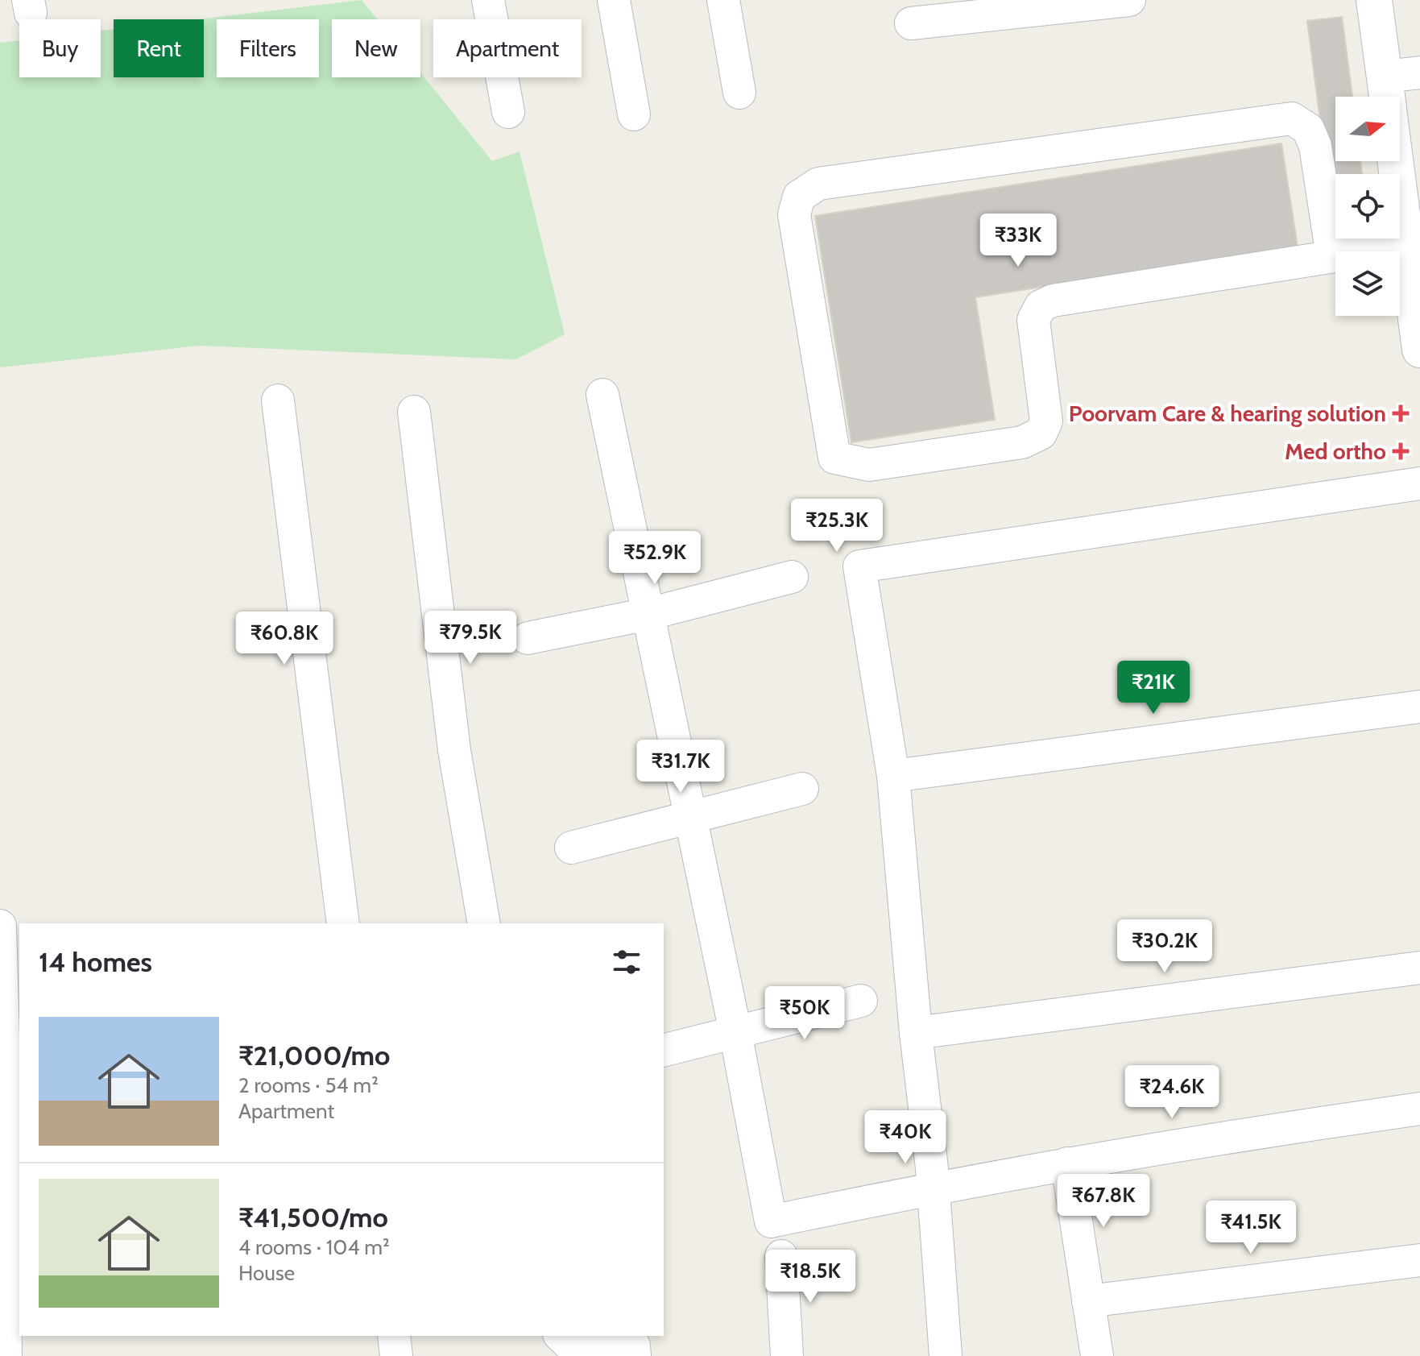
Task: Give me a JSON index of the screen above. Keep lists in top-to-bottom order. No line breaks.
{"places":{"health":["Poorvam Care & hearing solution","Med ortho"]},"north":"right","page":{"chip":["Buy","Rent","Filters","New","Apartment"],"price":["₹33K","₹25.3K","₹52.9K","₹79.5K","₹60.8K","₹21K","₹31.7K","₹30.2K","₹50K","₹24.6K","₹40K","₹67.8K","₹41.5K","₹18.5K"],"heading":"14 homes","list":[{"name":"₹21,000/mo","note":"2 rooms · 54 m² · Apartment"},{"name":"₹41,500/mo","note":"4 rooms · 104 m² · House"}]}}
